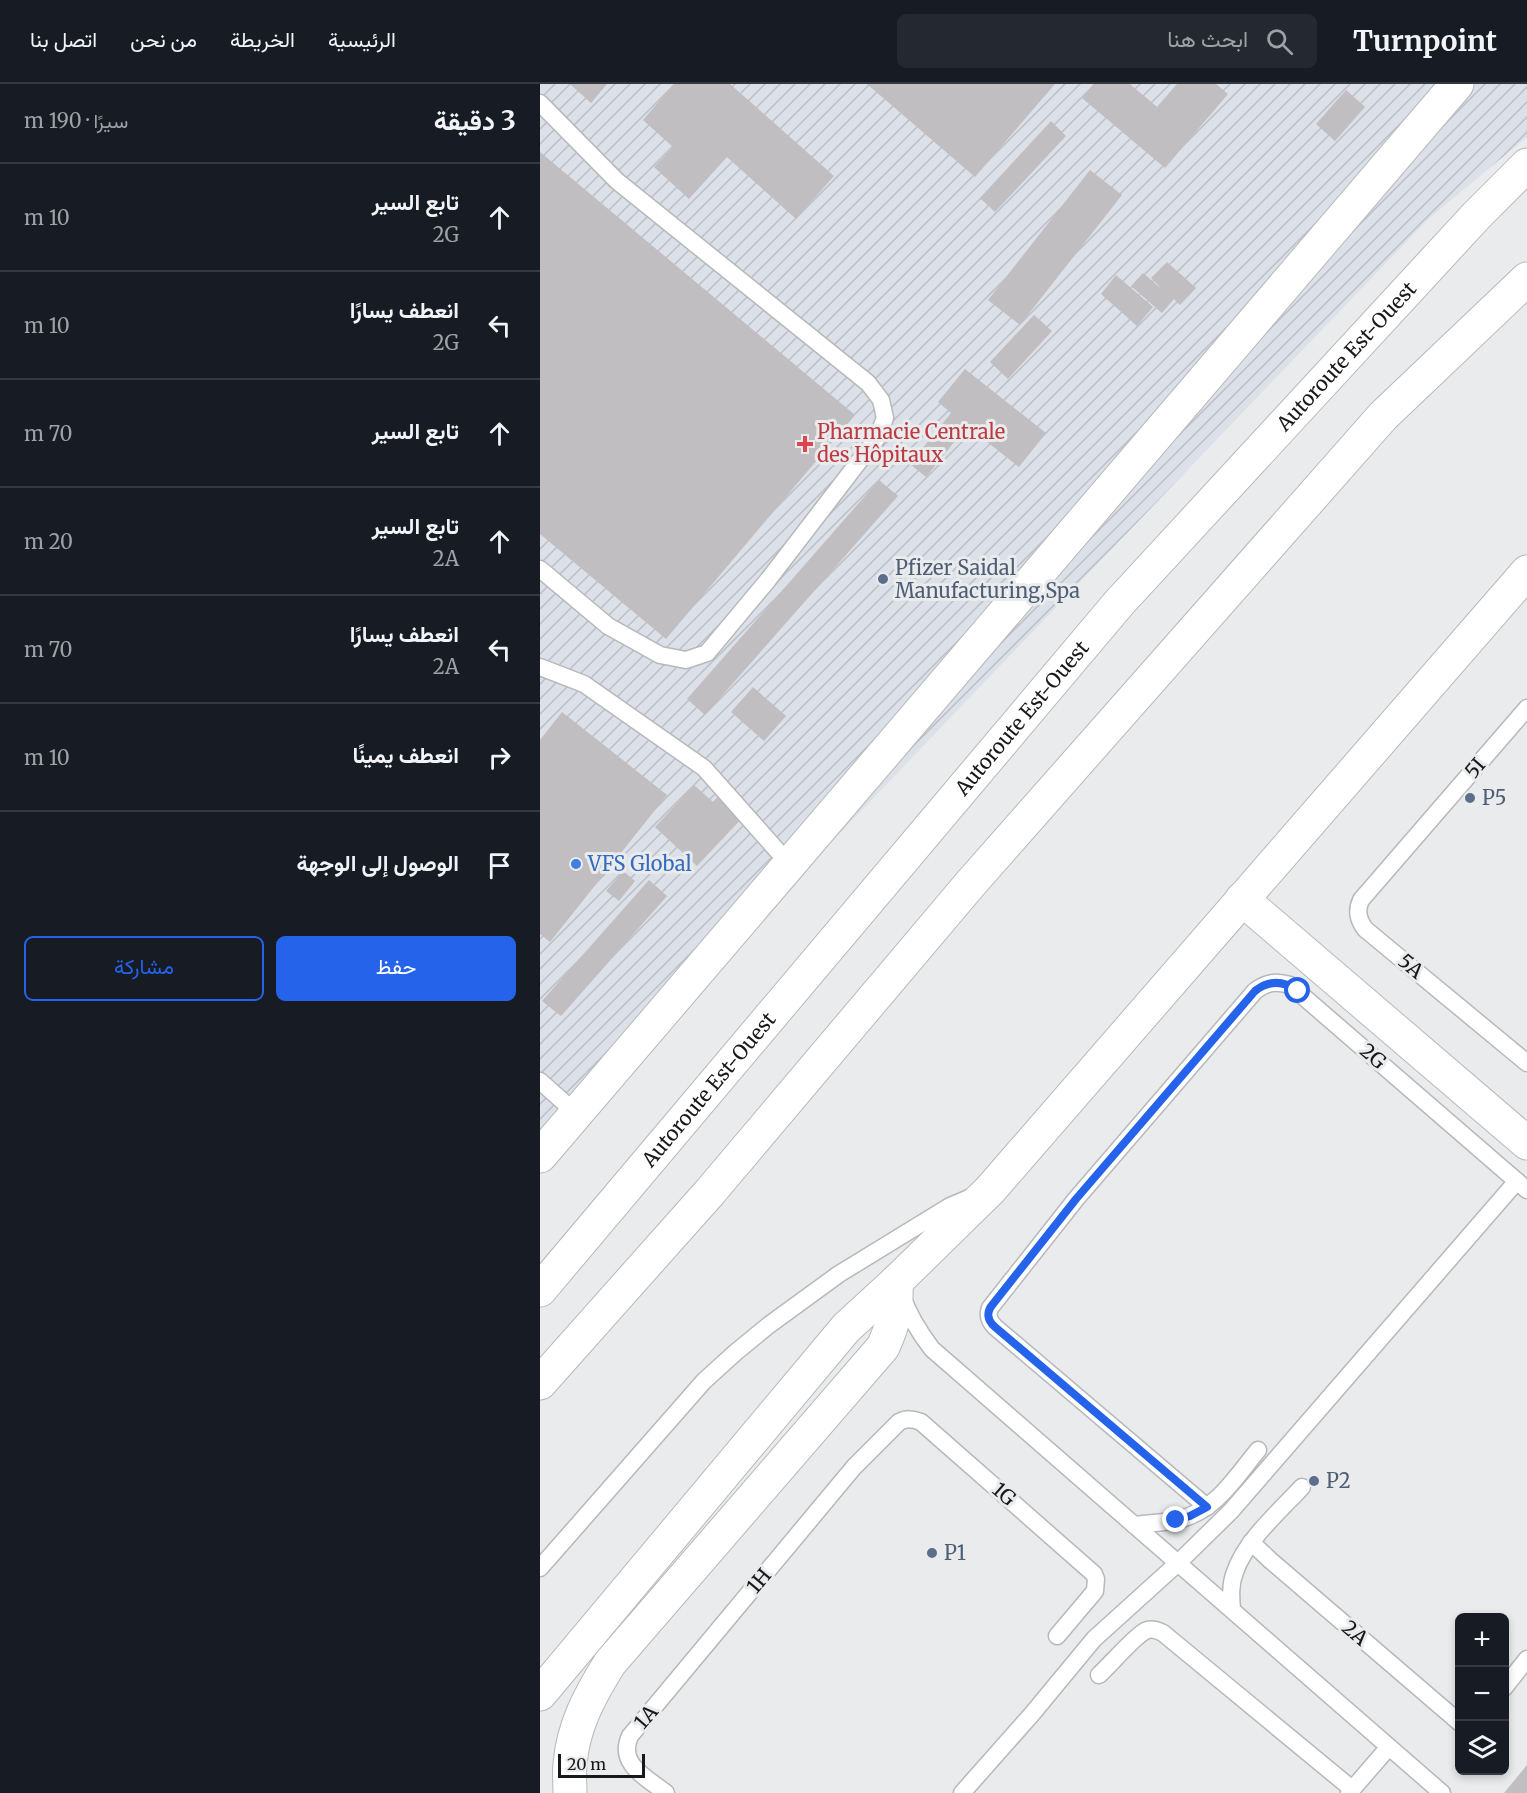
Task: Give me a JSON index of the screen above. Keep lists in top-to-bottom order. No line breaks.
{"streets":{"main road":["Autoroute Est-Ouest"],"lane":["5I","5A","2G","1G","1H","2A","1A"]},"crossings":[["5I","5A"],["1G","1H"],["1H","1A"]],"places":{"health":["Pharmacie Centrale des Hôpitaux"],"other":["Pfizer Saidal Manufacturing,Spa","P5","VFS Global","P2","P1"]},"scale_bar":"20 m","page":{"header":"Turnpoint","search":"ابحث هنا","nav":["الرئيسية","الخريطة","من نحن","اتصل بنا"],"heading":["3 دقيقة","سيرًا · 190 m"],"list":[["تابع السير","2G","10 m"],["انعطف يسارًا","2G","10 m"],["تابع السير","70 m"],["تابع السير","2A","20 m"],["انعطف يسارًا","2A","70 m"],["انعطف يمينًا","10 m"],"الوصول إلى الوجهة"],"buttons":["حفظ","مشاركة"],"map_buttons":["+","−"],"scale":"20 m"}}
